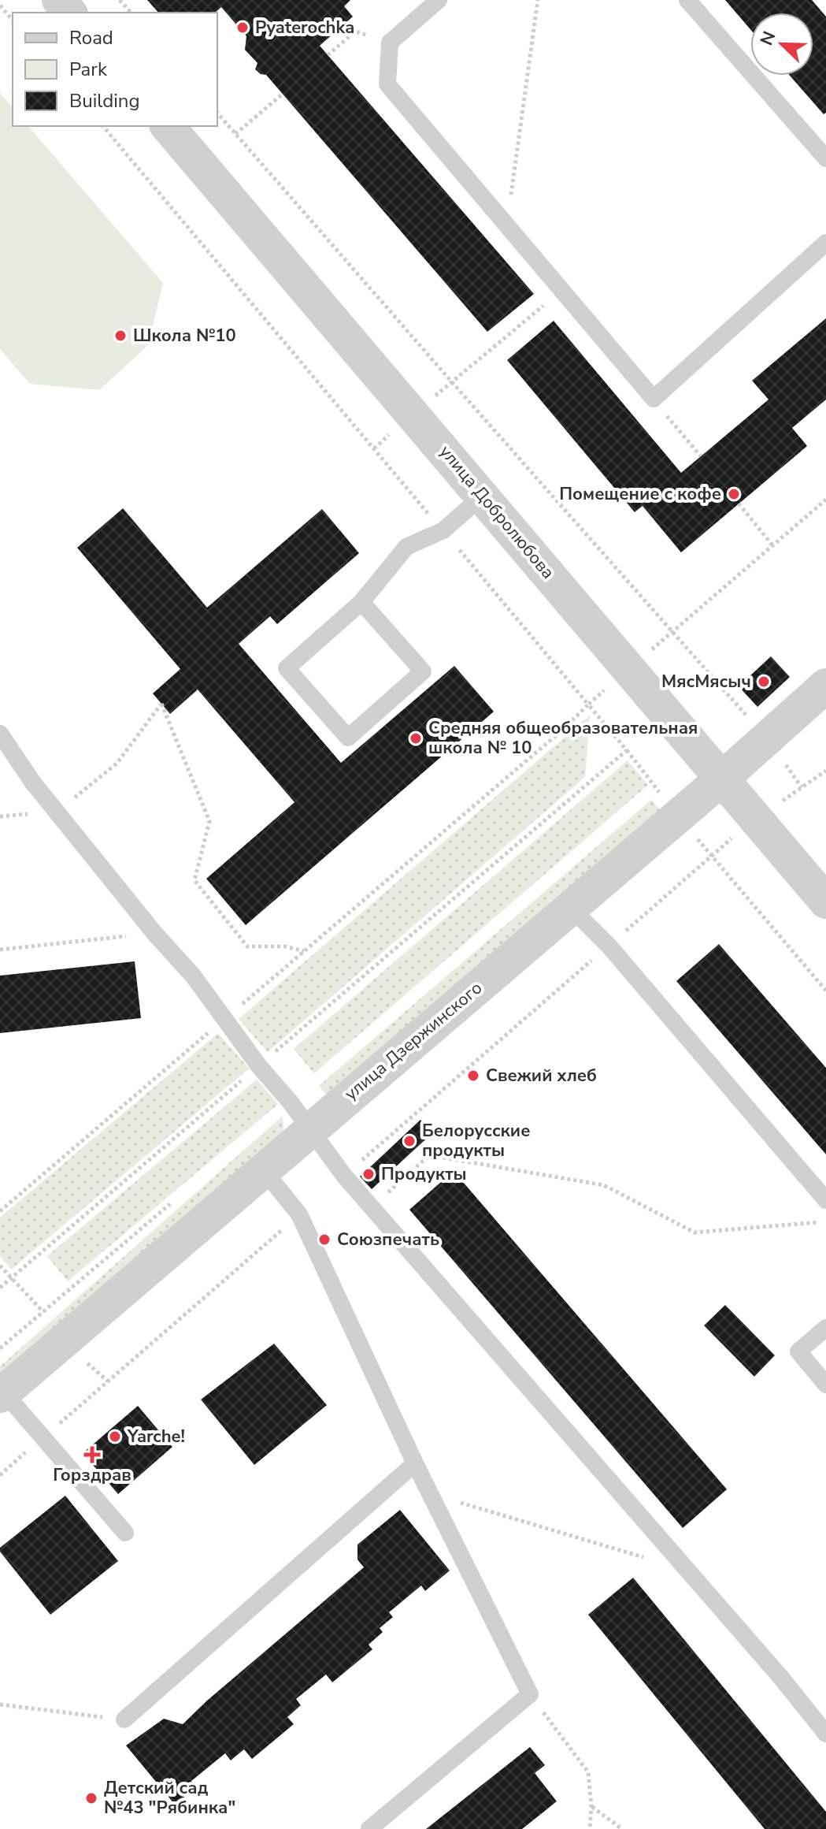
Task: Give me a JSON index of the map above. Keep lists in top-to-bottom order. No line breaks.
{"streets":{"street":["улица Добролюбова","улица Дзержинского"]},"crossings":[["улица Добролюбова","улица Дзержинского"]],"places":{"other":["Pyaterochka","Школа №10","Помещение с кофе","МясМясыч","Средняя общеобразовательная школа № 10","Свежий хлеб","Белорусские продукты","Продукты","Союзпечать","Yarche!","Детский сад №43 \"Рябинка\""],"health":["Горздрав"]},"legend":["Road","Park","Building"],"north":"top left"}
